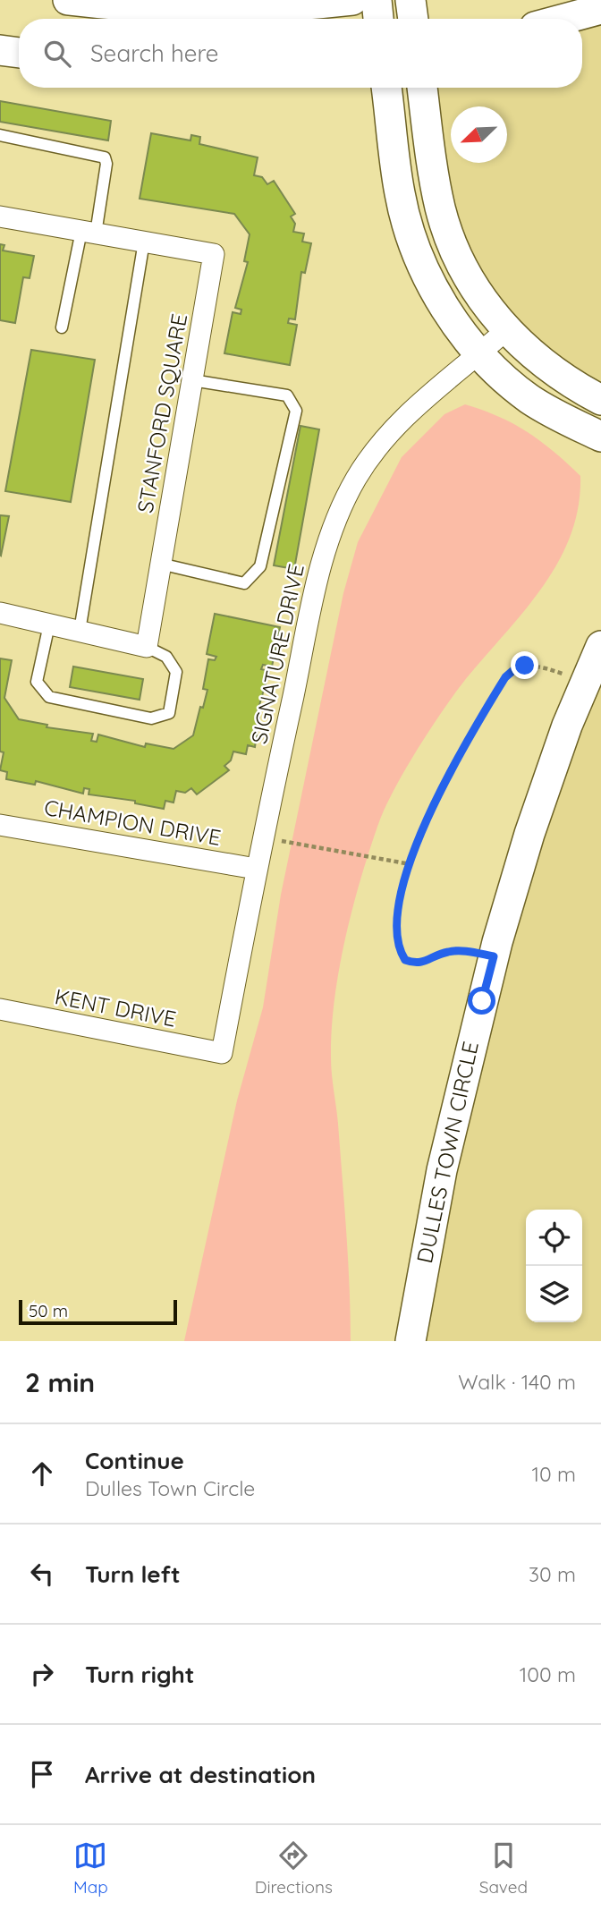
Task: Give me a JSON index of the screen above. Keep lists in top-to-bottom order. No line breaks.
{"streets":{"street":["STANFORD SQUARE","SIGNATURE DRIVE","CHAMPION DRIVE","KENT DRIVE","DULLES TOWN CIRCLE"]},"crossings":[["SIGNATURE DRIVE","CHAMPION DRIVE"],["SIGNATURE DRIVE","KENT DRIVE"]],"scale_bar":"50 m","north":"bottom left","page":{"search":"Search here","scale":"50 m","heading":["2 min","Walk · 140 m"],"list":[["Continue","Dulles Town Circle","10 m"],["Turn left","30 m"],["Turn right","100 m"],"Arrive at destination"],"nav":["Map","Directions","Saved"]}}
